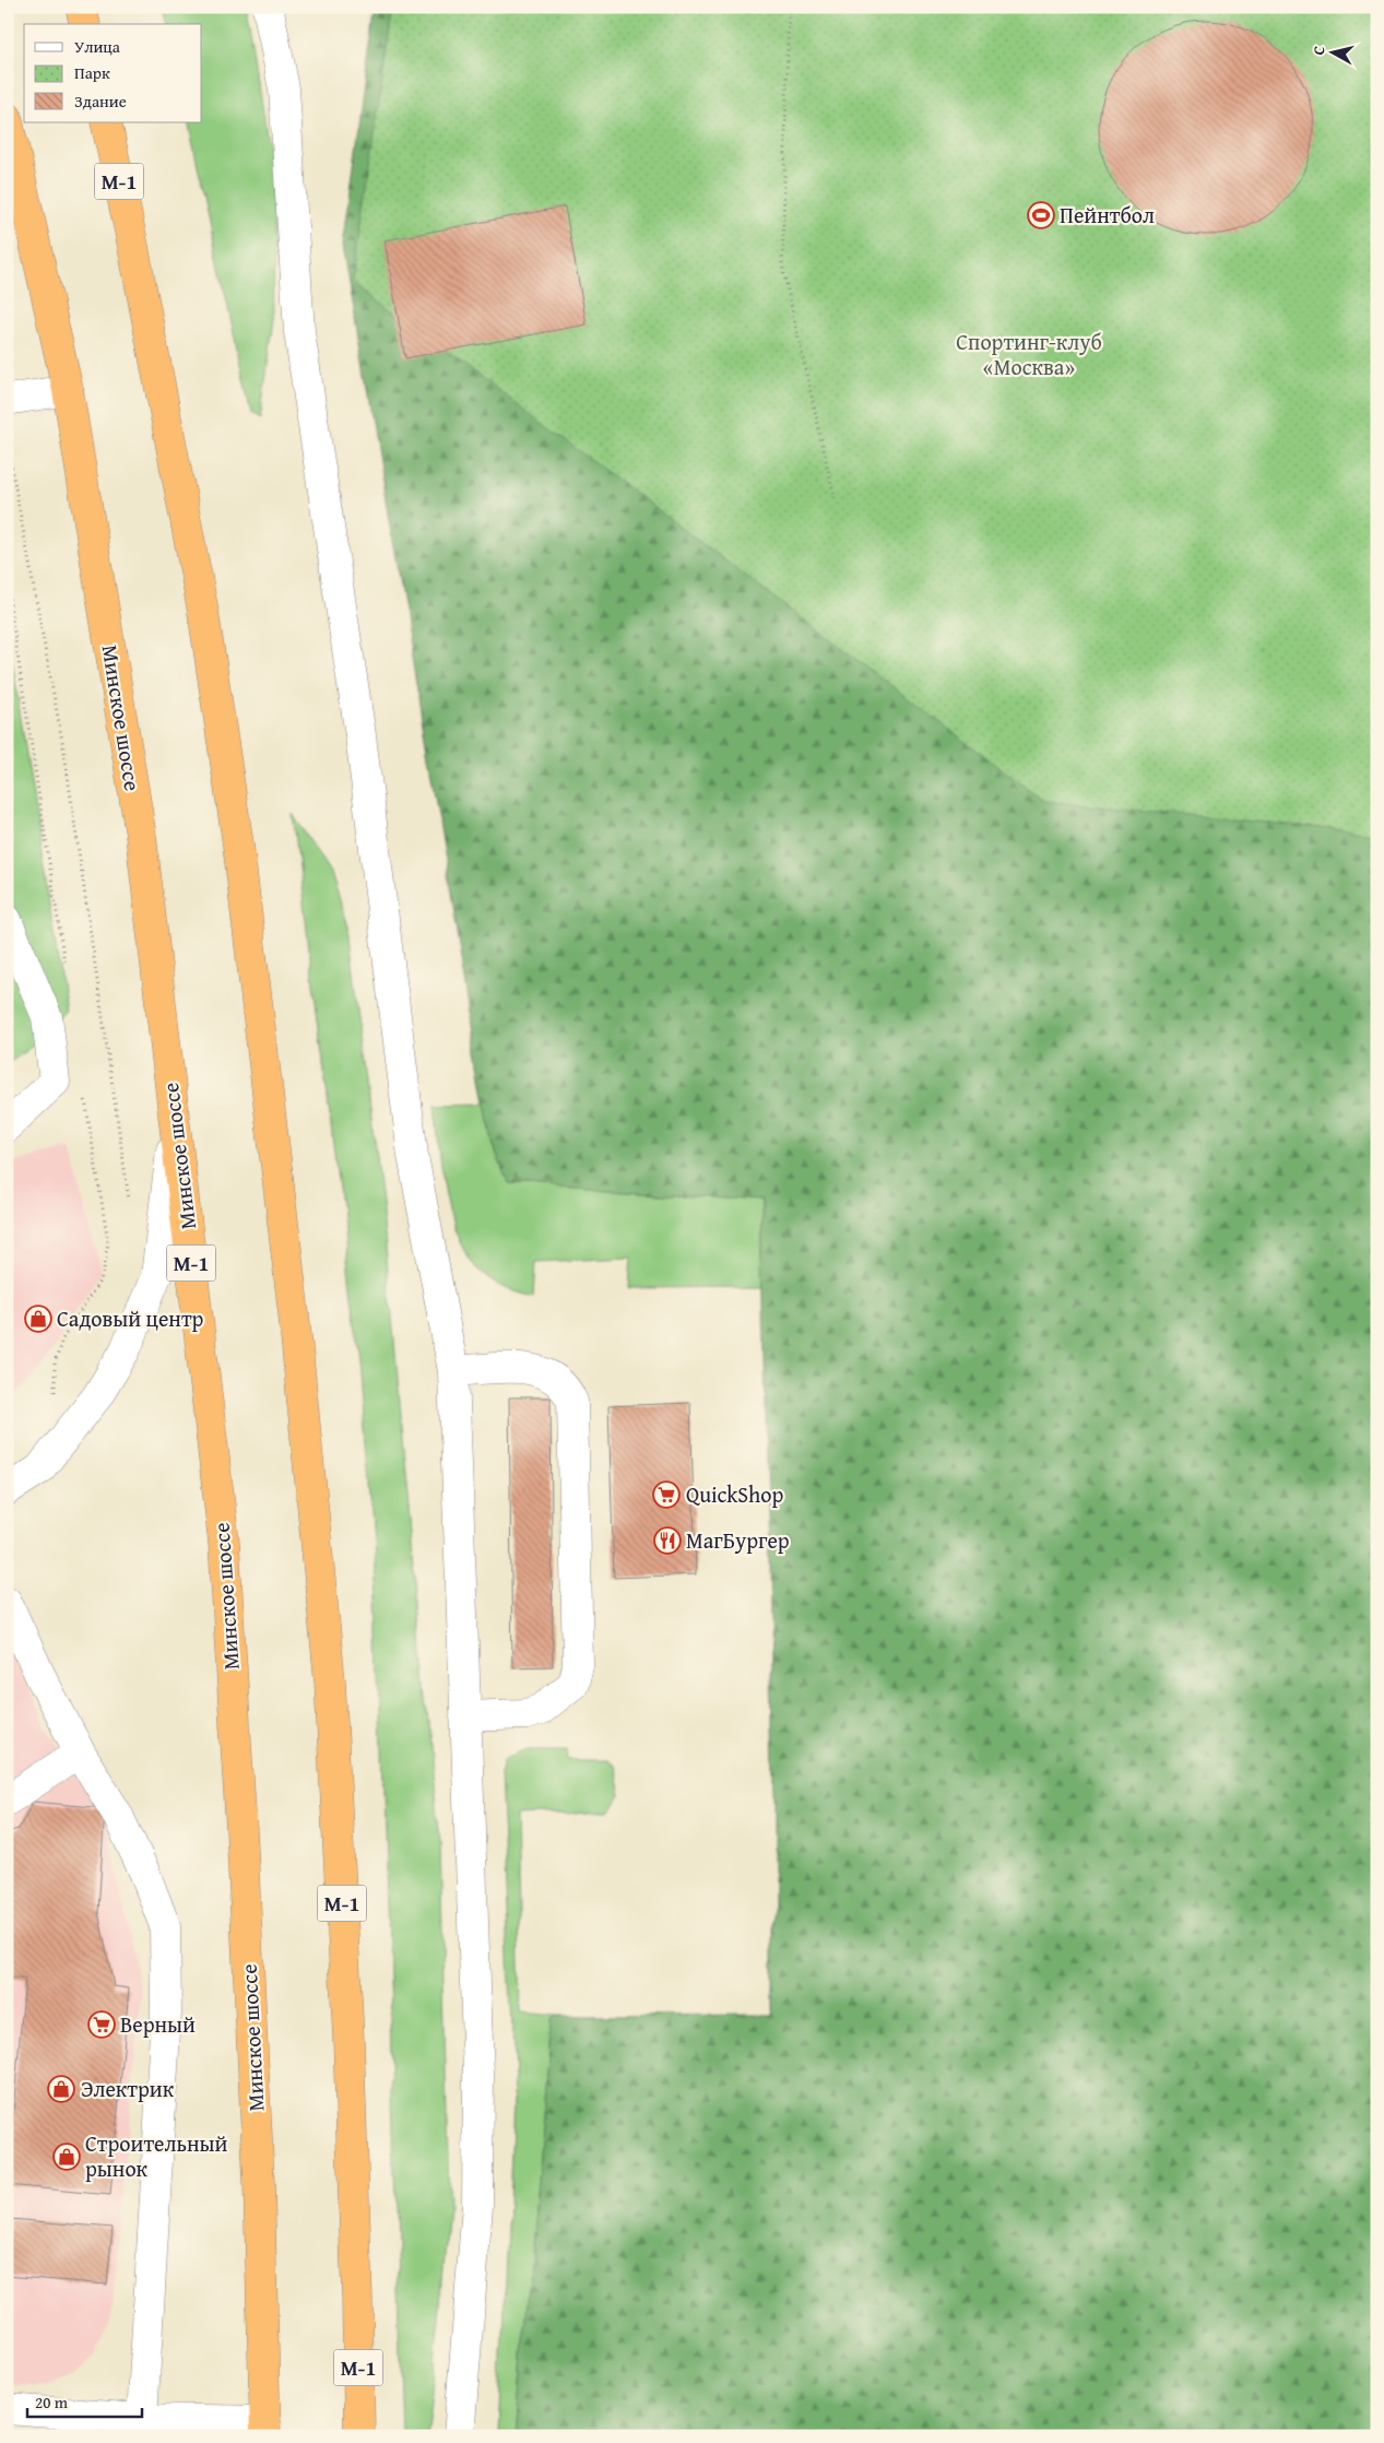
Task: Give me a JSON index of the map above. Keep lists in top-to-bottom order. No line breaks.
{"streets":{"highway":["М-1","Минское шоссе"]},"parks":["Спортинг-клуб «Москва»"],"places":{"sports":["Пейнтбол"],"shop":["Садовый центр","Электрик","Строительный рынок"],"supermarket":["QuickShop","Верный"],"restaurant":["МагБургер"]},"legend":["Улица","Парк","Здание"],"scale_bar":"20 m","north":"left"}
